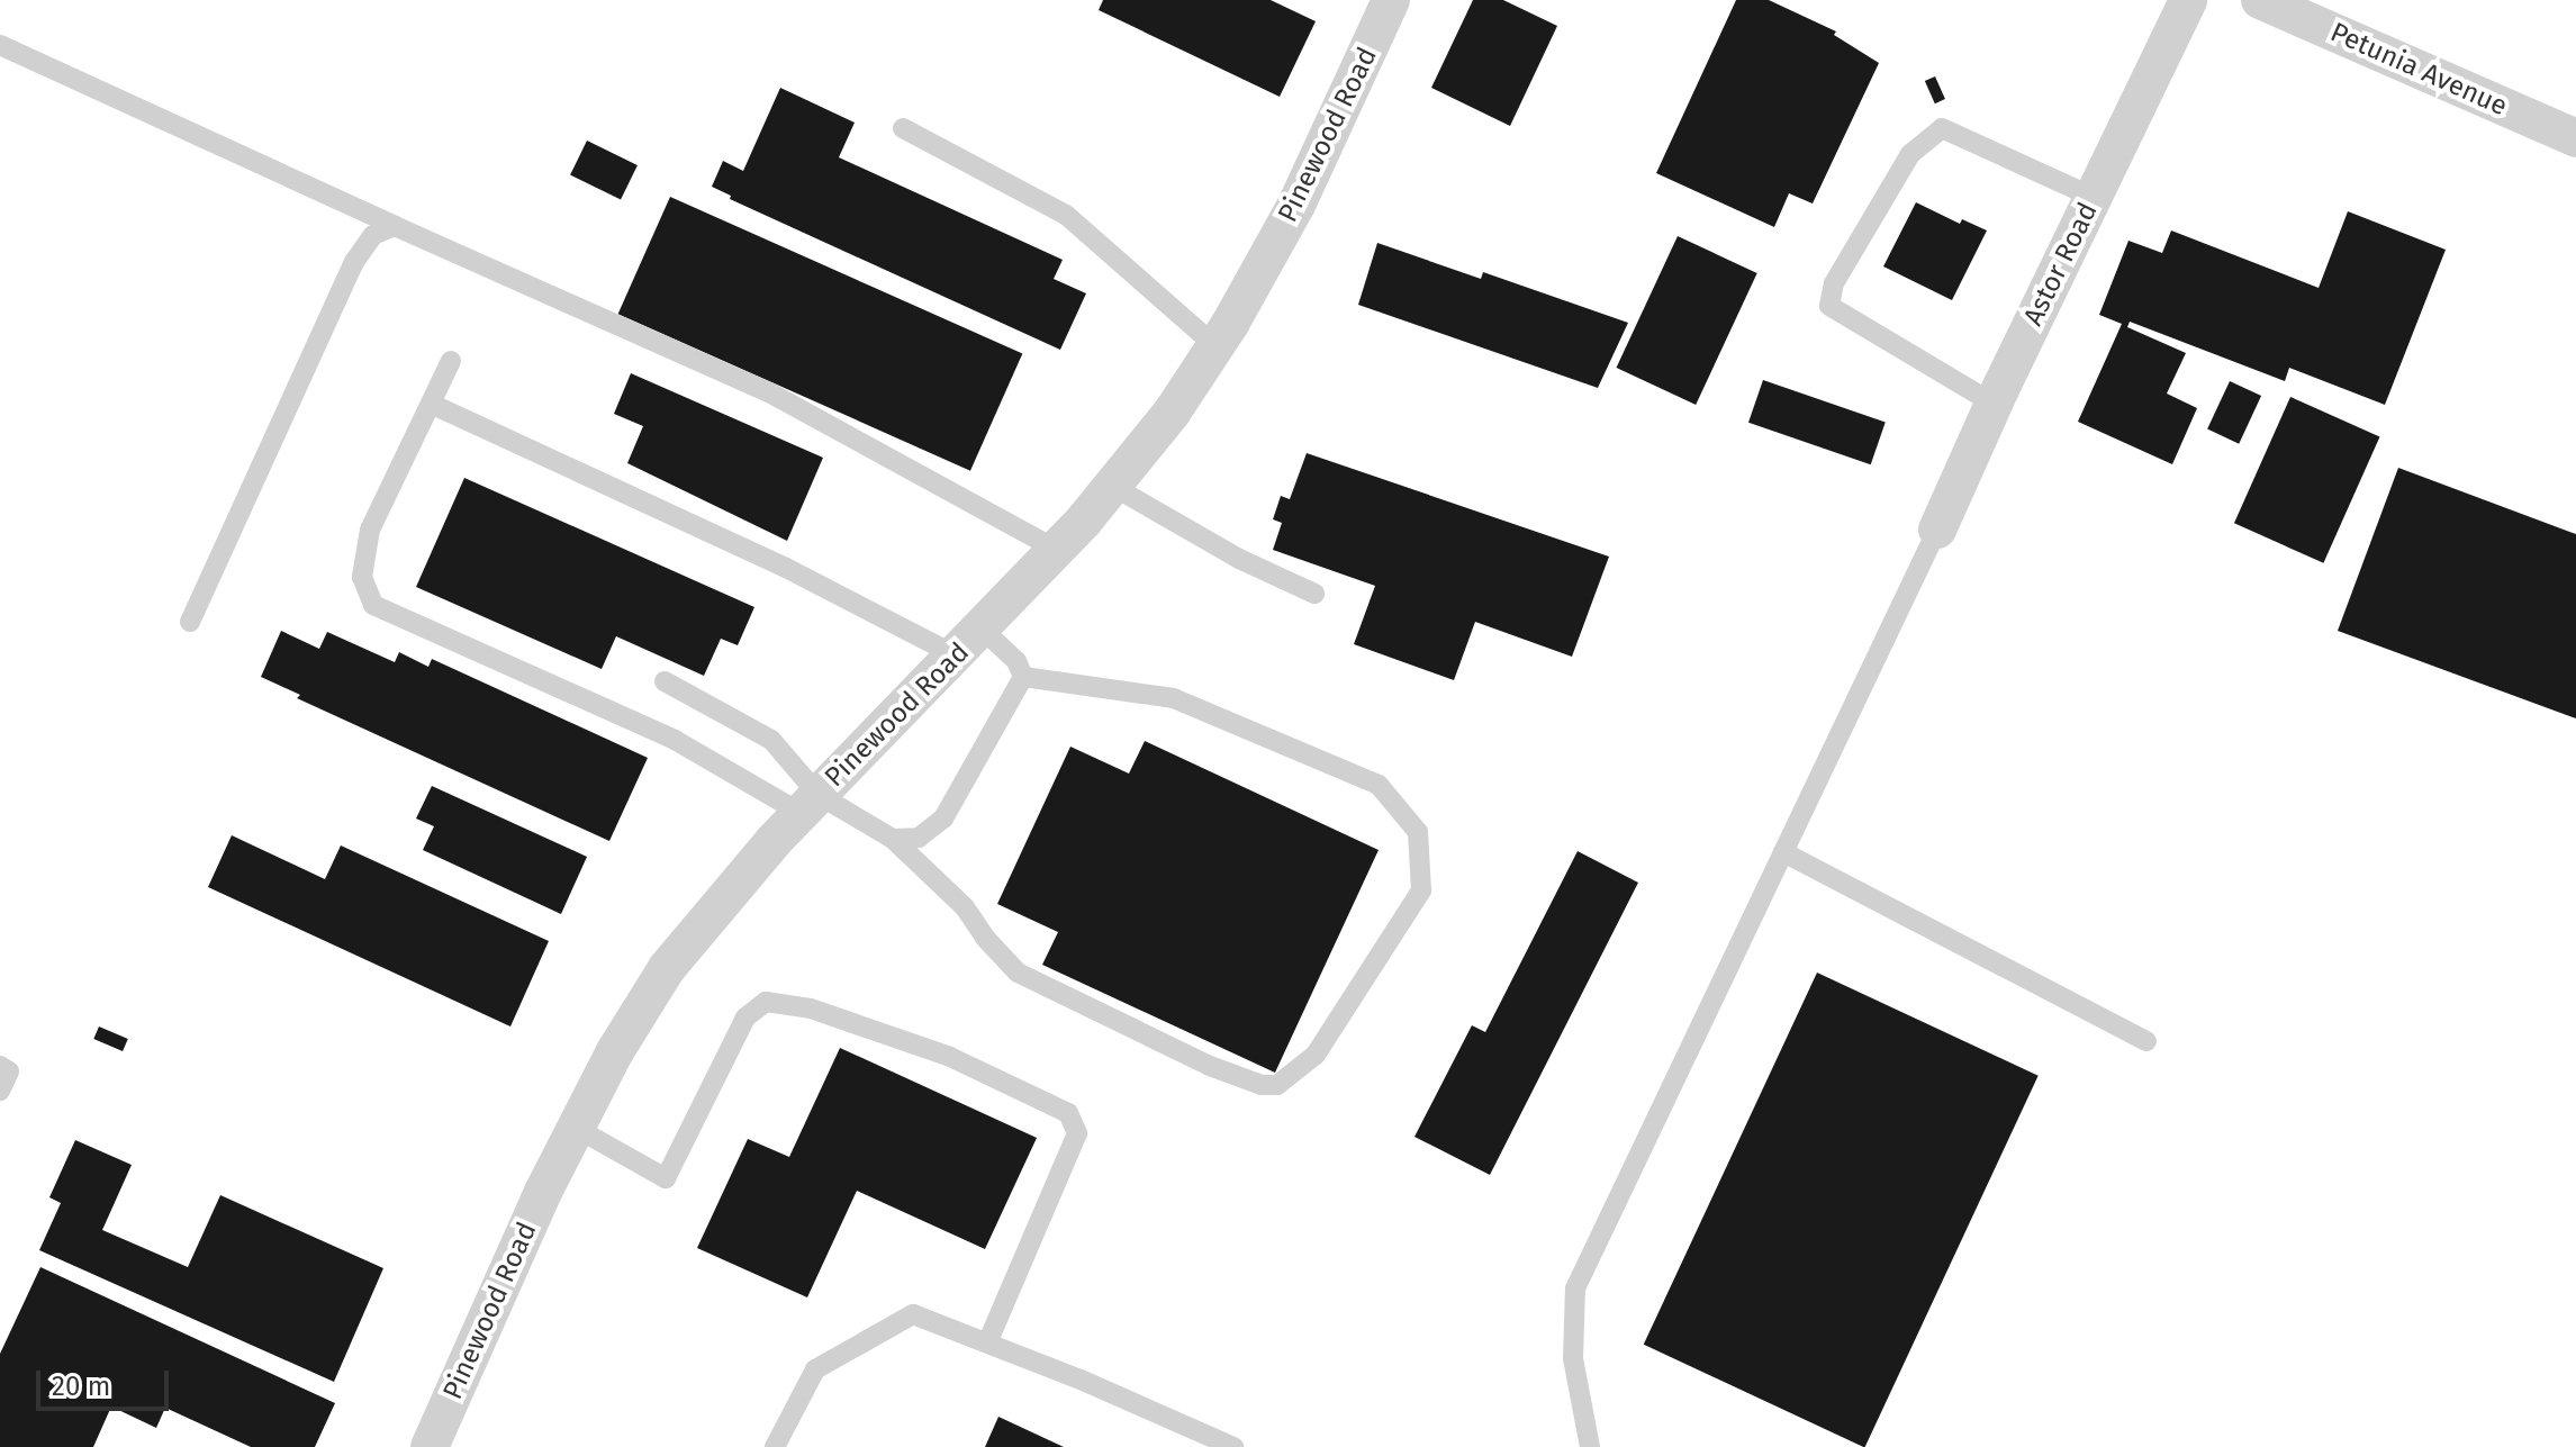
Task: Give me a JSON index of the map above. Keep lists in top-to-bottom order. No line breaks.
{"streets":{"street":["Petunia Avenue","Pinewood Road","Astor Road"]},"scale_bar":"20 m"}
